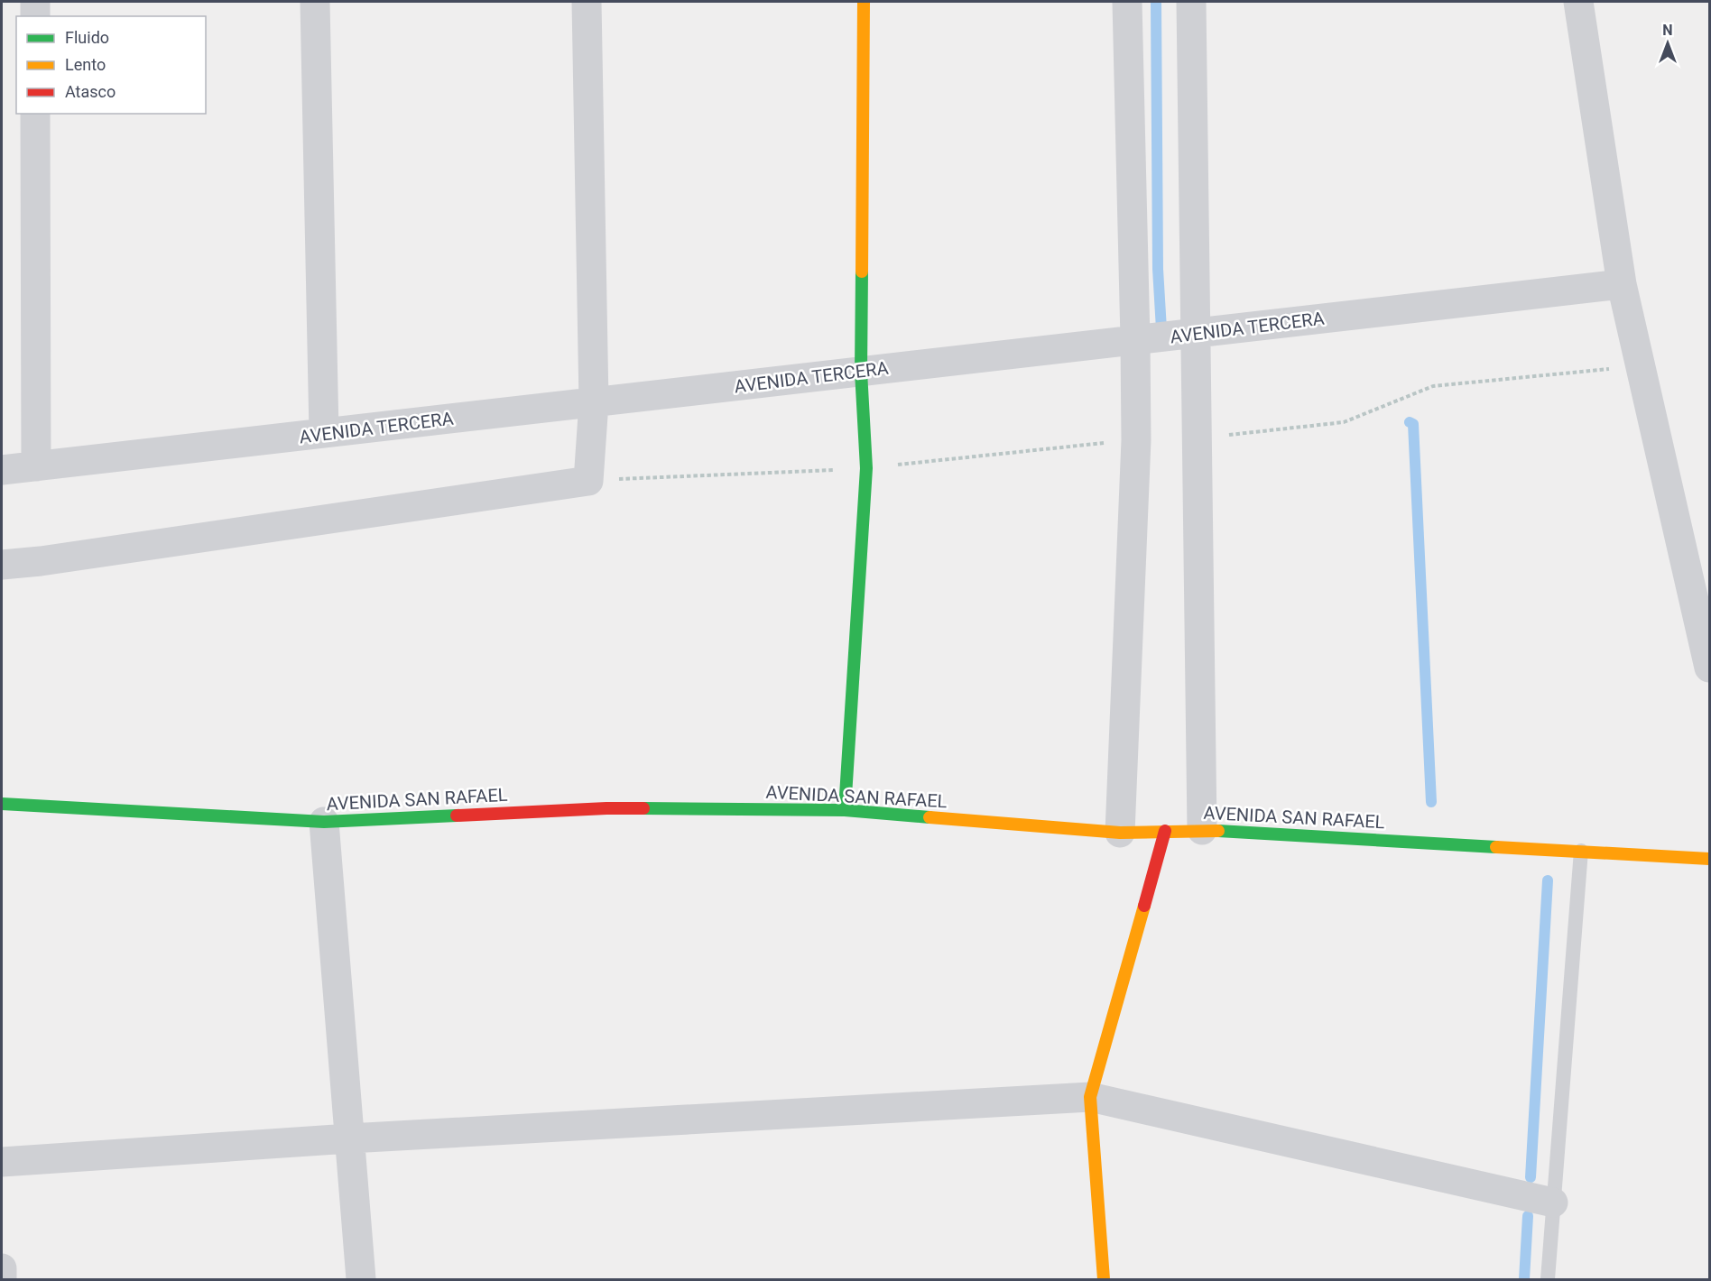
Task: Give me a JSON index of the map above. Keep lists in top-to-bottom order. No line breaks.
{"streets":{"street":["AVENIDA TERCERA","AVENIDA SAN RAFAEL"]},"legend":["Fluido","Lento","Atasco"],"north":"top"}
